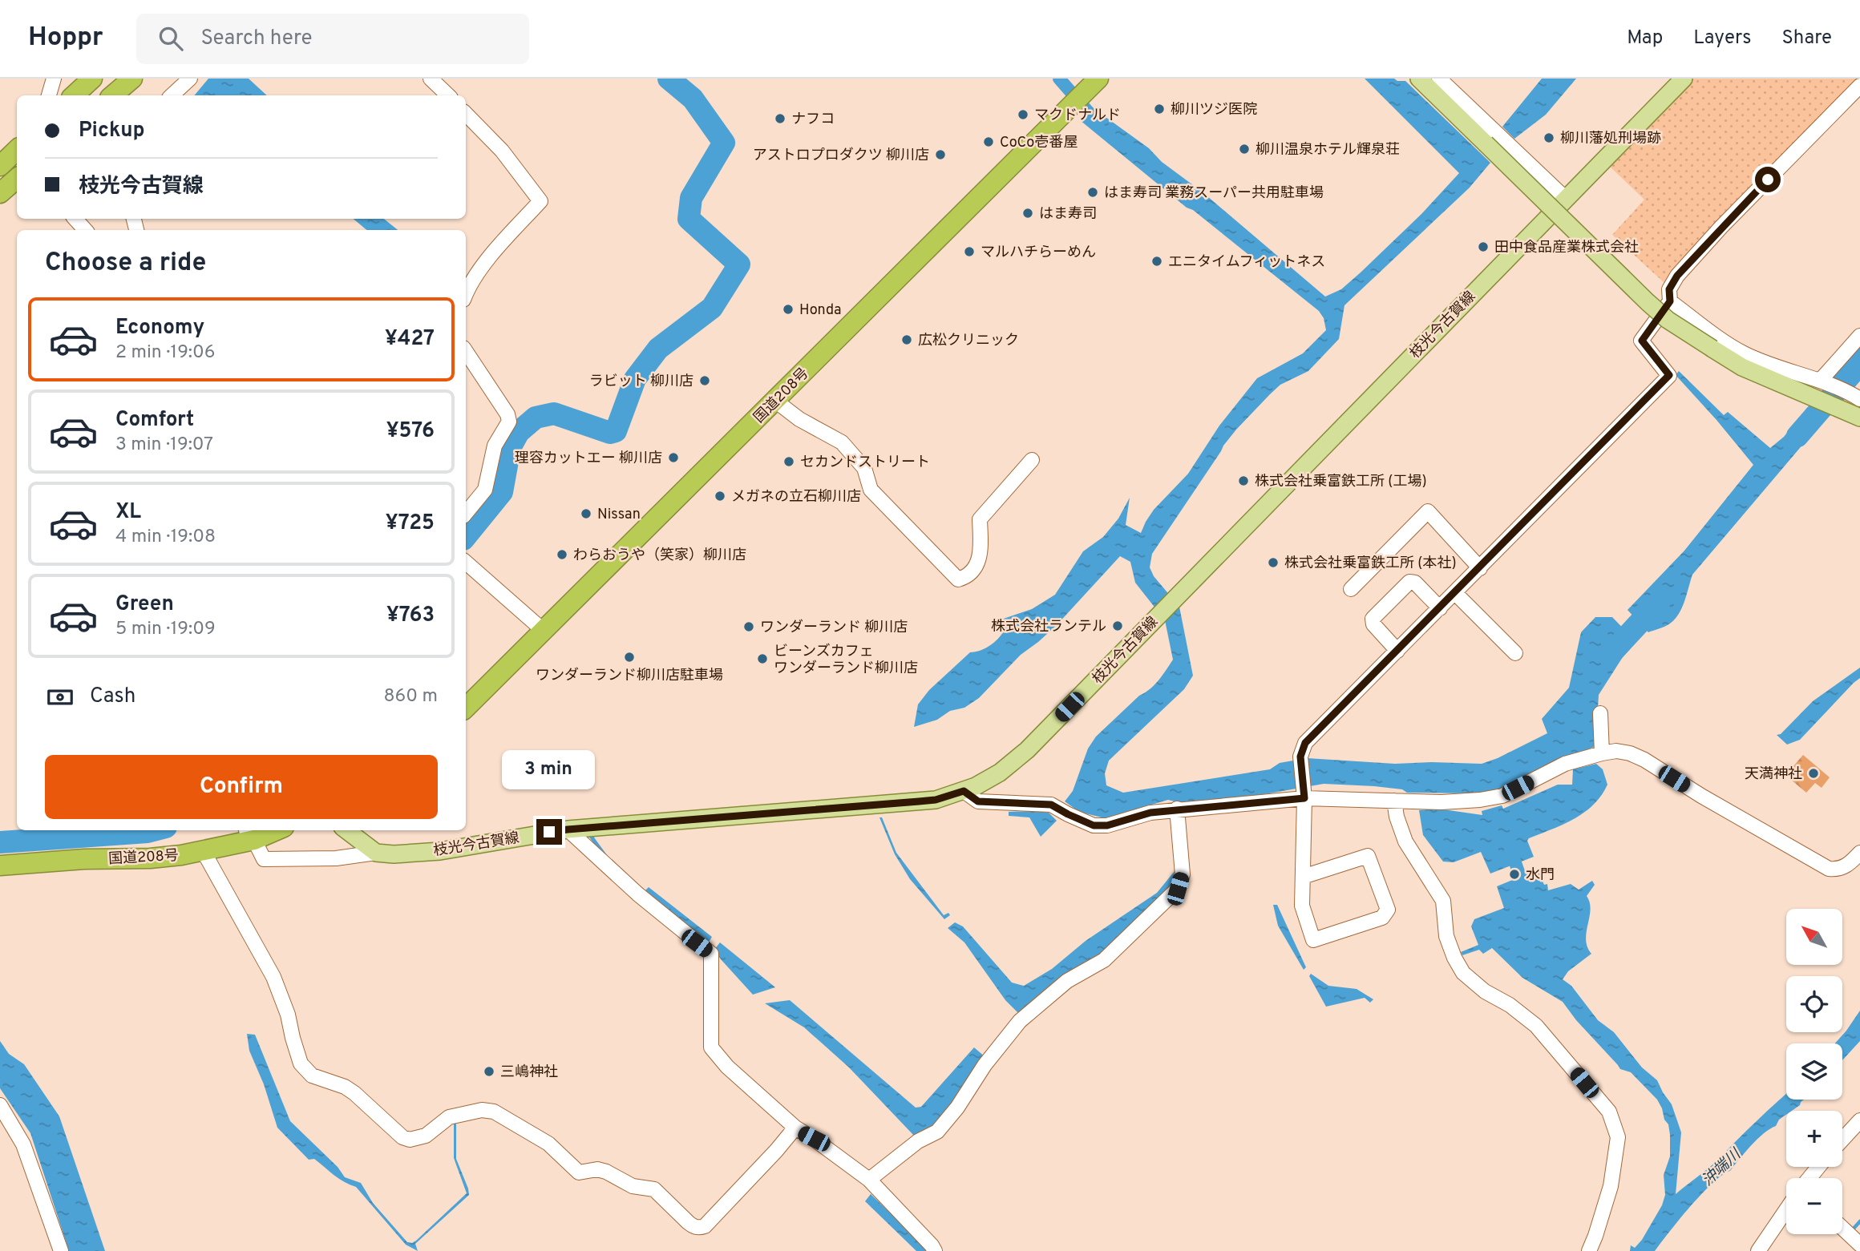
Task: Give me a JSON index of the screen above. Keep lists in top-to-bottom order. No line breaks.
{"streets":{"highway":["国道208号"],"main road":["枝光今古賀線"]},"water":["沖端川"],"places":["柳川ツジ医院","マクドナルド","ナフコ","柳川藩処刑場跡","CoCo壱番屋","柳川温泉ホテル輝泉荘","アストロプロダクツ 柳川店","はま寿司 業務スーパー共用駐車場","はま寿司","田中食品産業株式会社","マルハチらーめん","エニタイムフィットネス","Honda","広松クリニック","ラビット 柳川店","理容カットエー 柳川店","セカンドストリート","株式会社乗富鉄工所 (工場)","メガネの立石柳川店","Nissan","わらおうや（笑家）柳川店","株式会社乗富鉄工所 (本社)","株式会社ランテル","ワンダーランド 柳川店","ワンダーランド柳川店駐車場","ビーンズカフェ ワンダーランド柳川店","天満神社","水門","三嶋神社"],"north":"top left","page":{"header":"Hoppr","search":"Search here","nav":["Map","Layers","Share"],"banner":["Pickup","枝光今古賀線"],"heading":"Choose a ride","list":[{"name":"Economy","note":"2 min · 19:06","value":"¥427"},{"name":"Comfort","note":"3 min · 19:07","value":"¥576"},{"name":"XL","note":"4 min · 19:08","value":"¥725"},{"name":"Green","note":"5 min · 19:09","value":"¥763"}],"pay":["Cash","860 m"],"buttons":"Confirm","bubble":"3 min","map_buttons":["+","−"]}}
